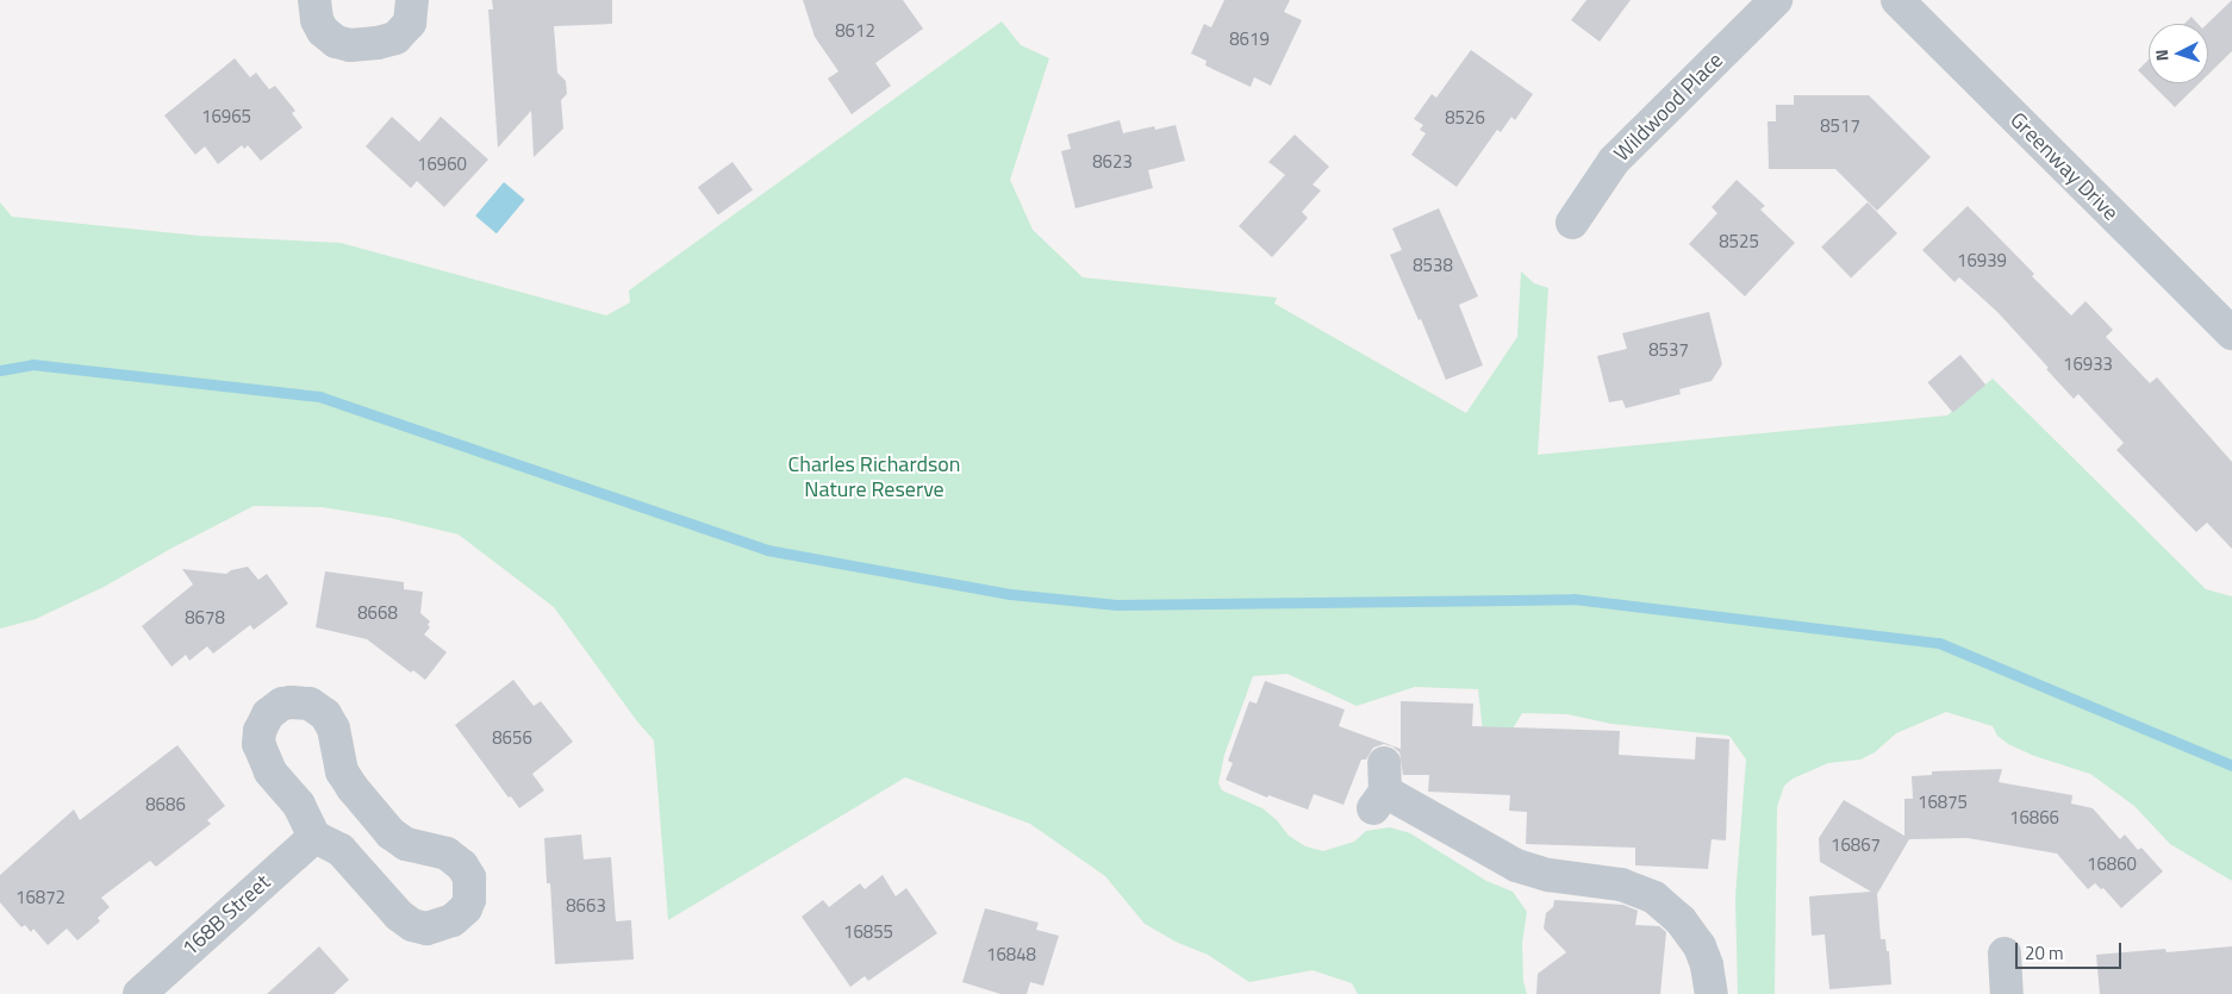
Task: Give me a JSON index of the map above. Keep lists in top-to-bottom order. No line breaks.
{"streets":{"street":["Wildwood Place","Greenway Drive","168B Street"]},"parks":["Charles Richardson Nature Reserve"],"house_numbers":["8612","8619","16965","8526","8517","8623","16960","8525","16939","8538","8537","16933","8668","8678","8656","16875","8686","16866","16867","16860","16872","8663","16855","16848"],"scale_bar":"20 m","north":"left"}
